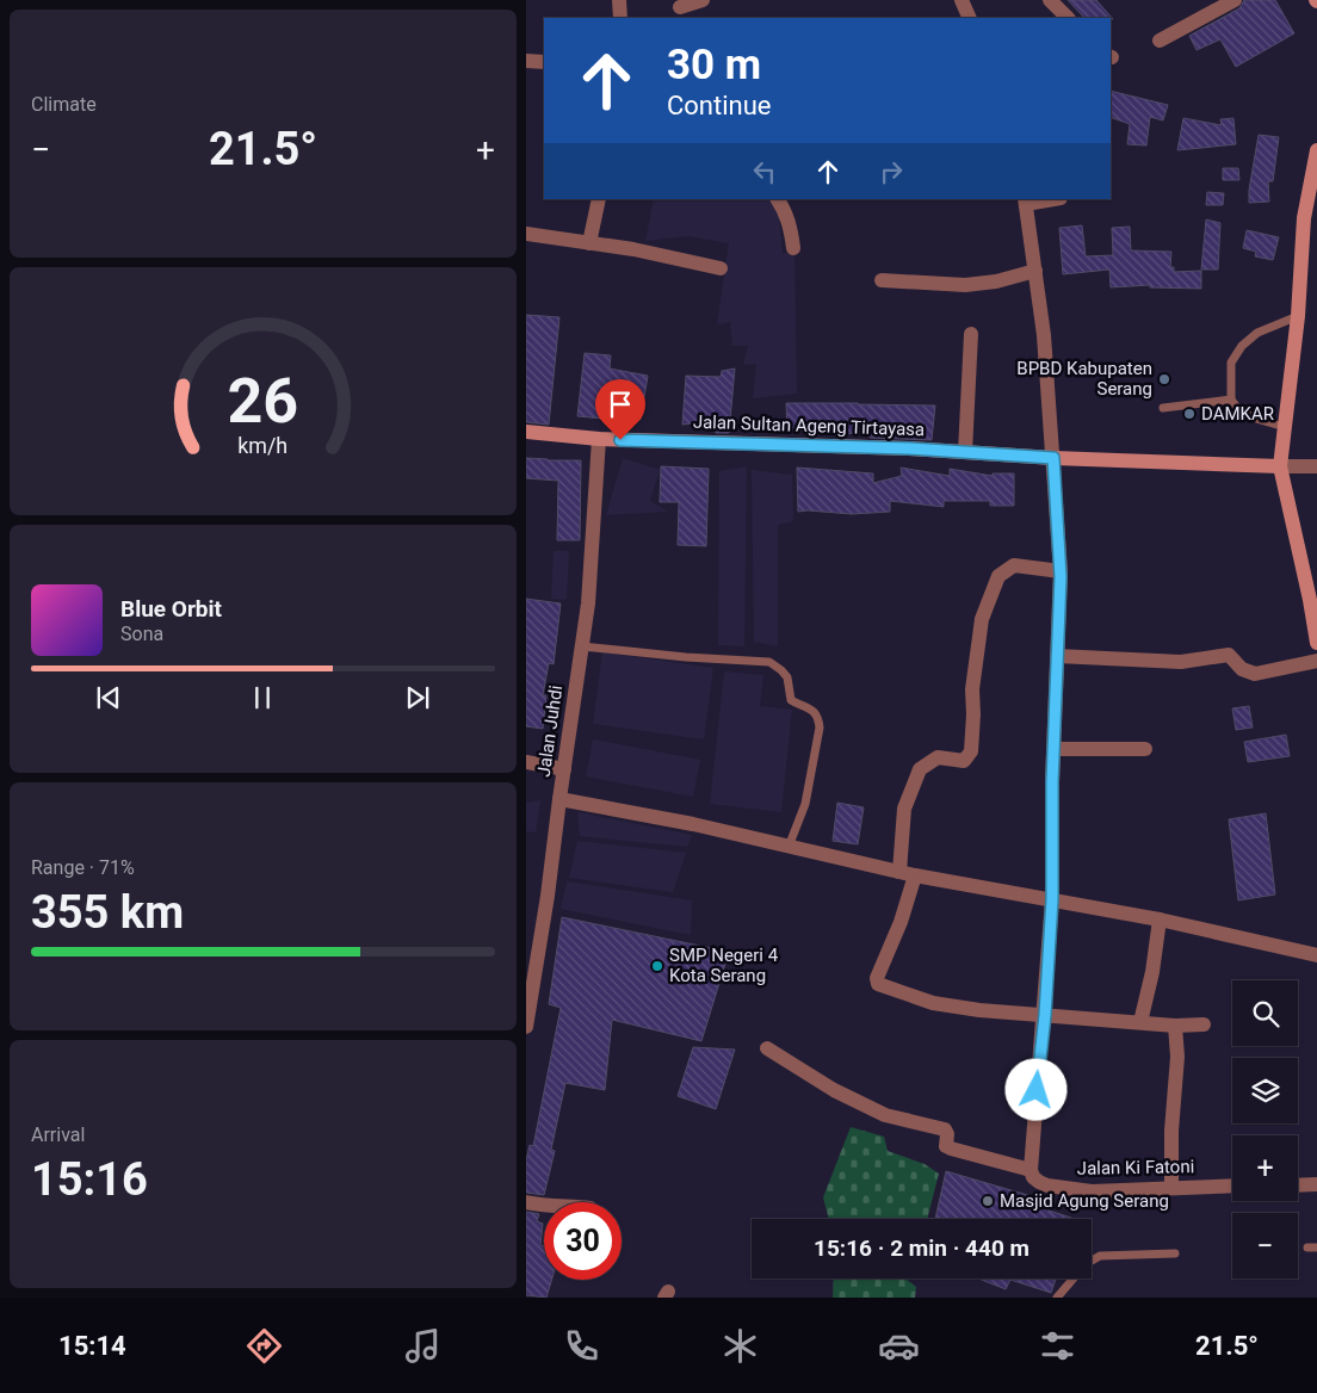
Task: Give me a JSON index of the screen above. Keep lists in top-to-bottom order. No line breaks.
{"streets":{"main road":["Jalan Sultan Ageng Tirtayasa"],"street":["Jalan Juhdi","Jalan Ki Fatoni"]},"crossings":[["Jalan Sultan Ageng Tirtayasa","Jalan Juhdi"]],"places":["BPBD Kabupaten Serang","DAMKAR","SMP Negeri 4 Kota Serang","Masjid Agung Serang"],"page":{"tile":["Climate",["Range · 71%","355 km"],["Arrival","15:16"]],"turn":["30 m","Continue"],"heat":["−","21.5°","+"],"song":["Blue Orbit","Sona"],"map_buttons":["+","−"],"limit":"30","trip":"15:16 · 2 min · 440 m","tabs":["15:14","21.5°"],"gauge":["26","km/h"]}}
